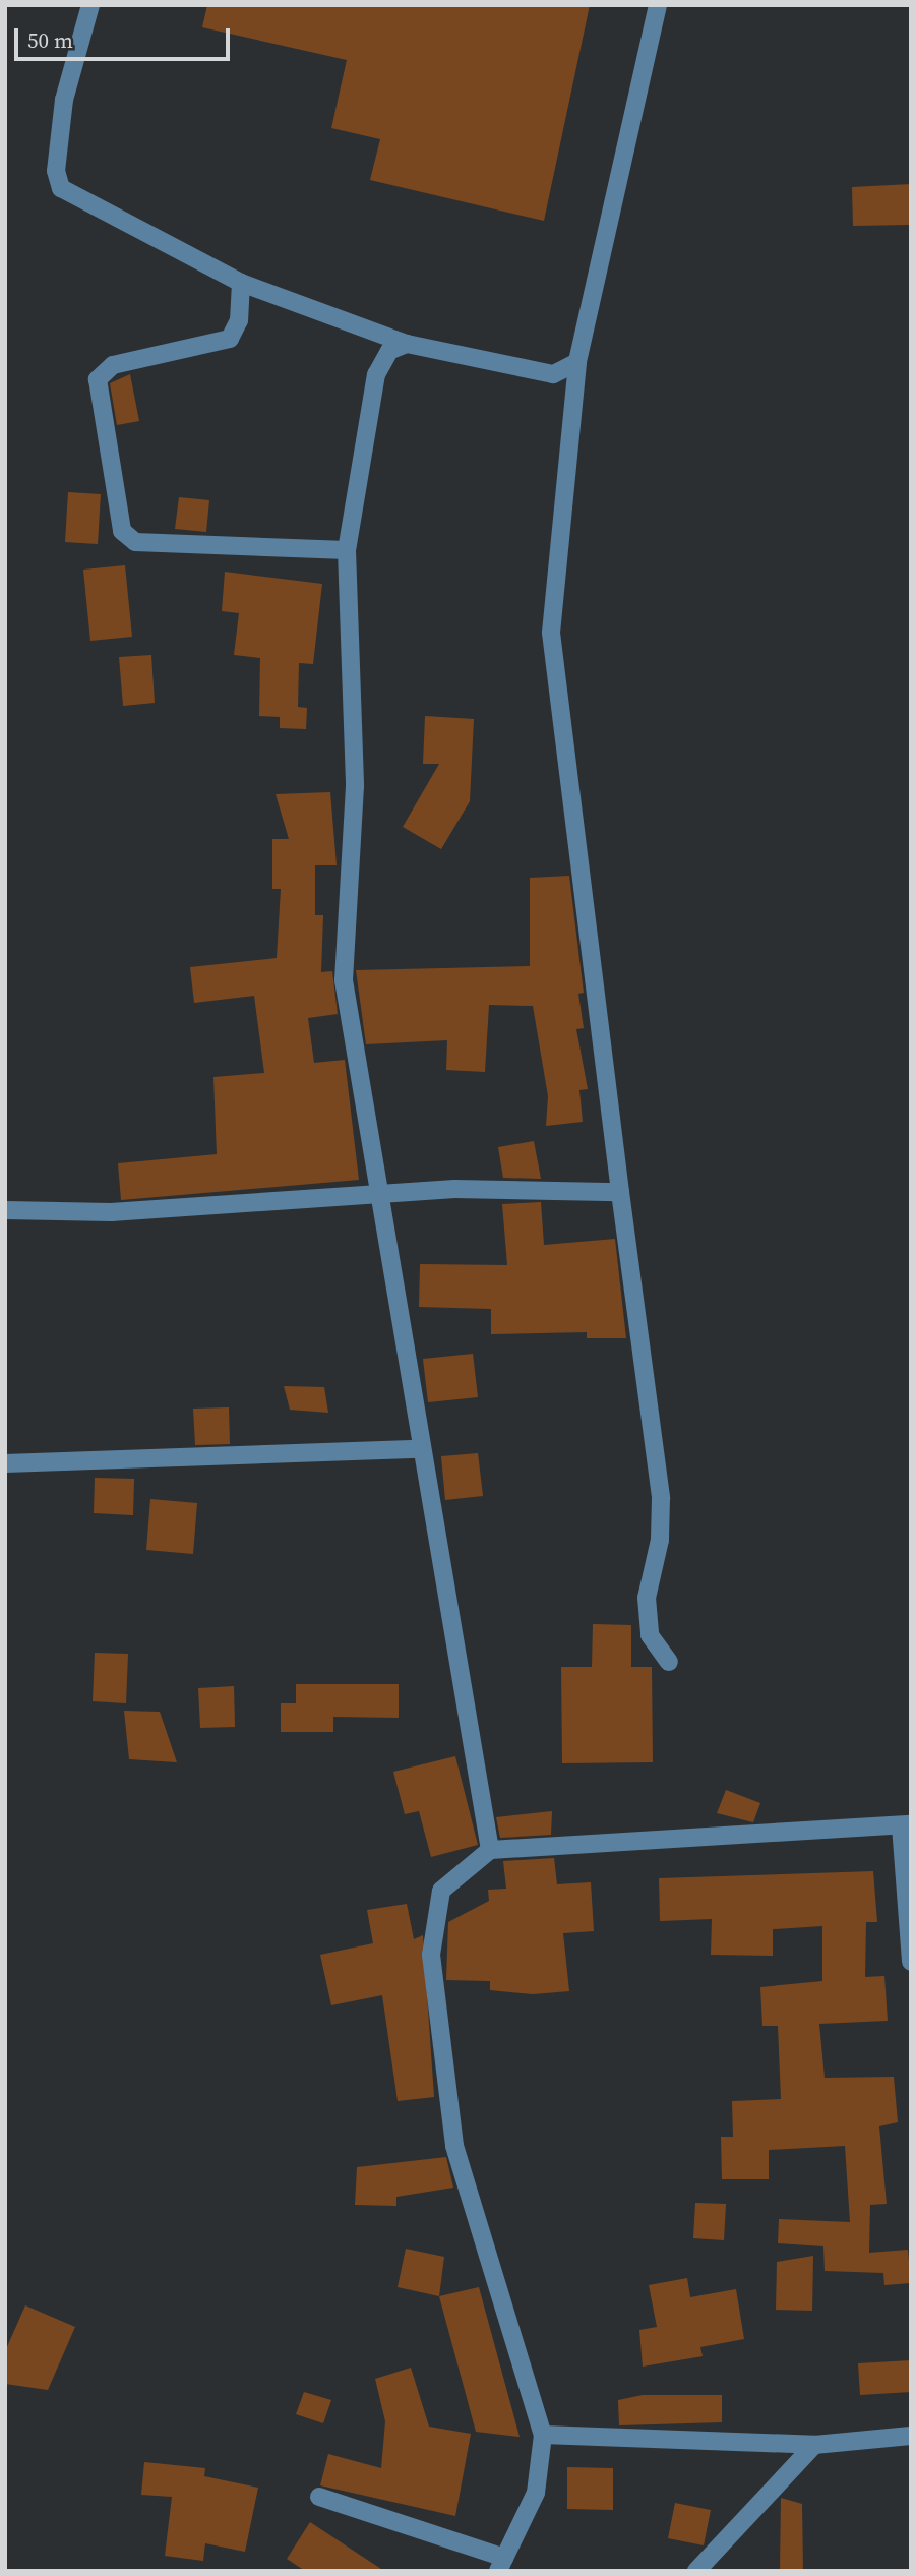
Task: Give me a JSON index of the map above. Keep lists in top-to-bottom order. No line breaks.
{"scale_bar":"50 m"}
